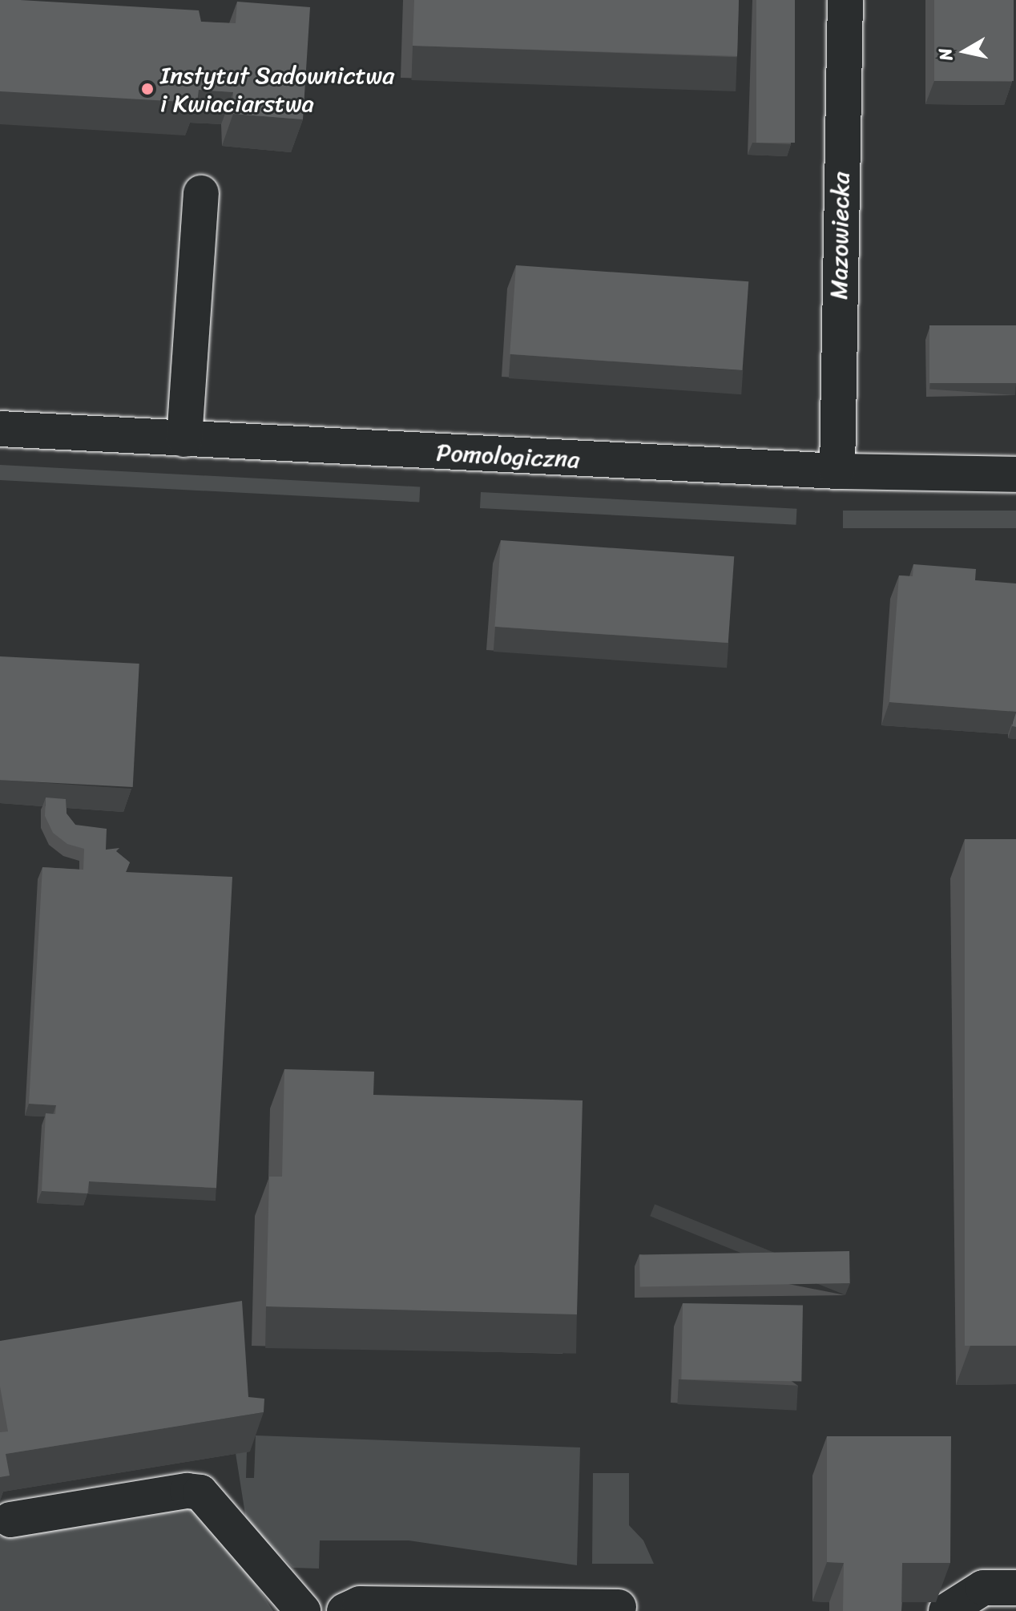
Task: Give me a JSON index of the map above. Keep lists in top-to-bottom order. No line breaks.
{"streets":{"street":["Mazowiecka","Pomologiczna"]},"crossings":[["Mazowiecka","Pomologiczna"]],"places":["Instytut Sadownictwa i Kwiaciarstwa"],"north":"left"}
